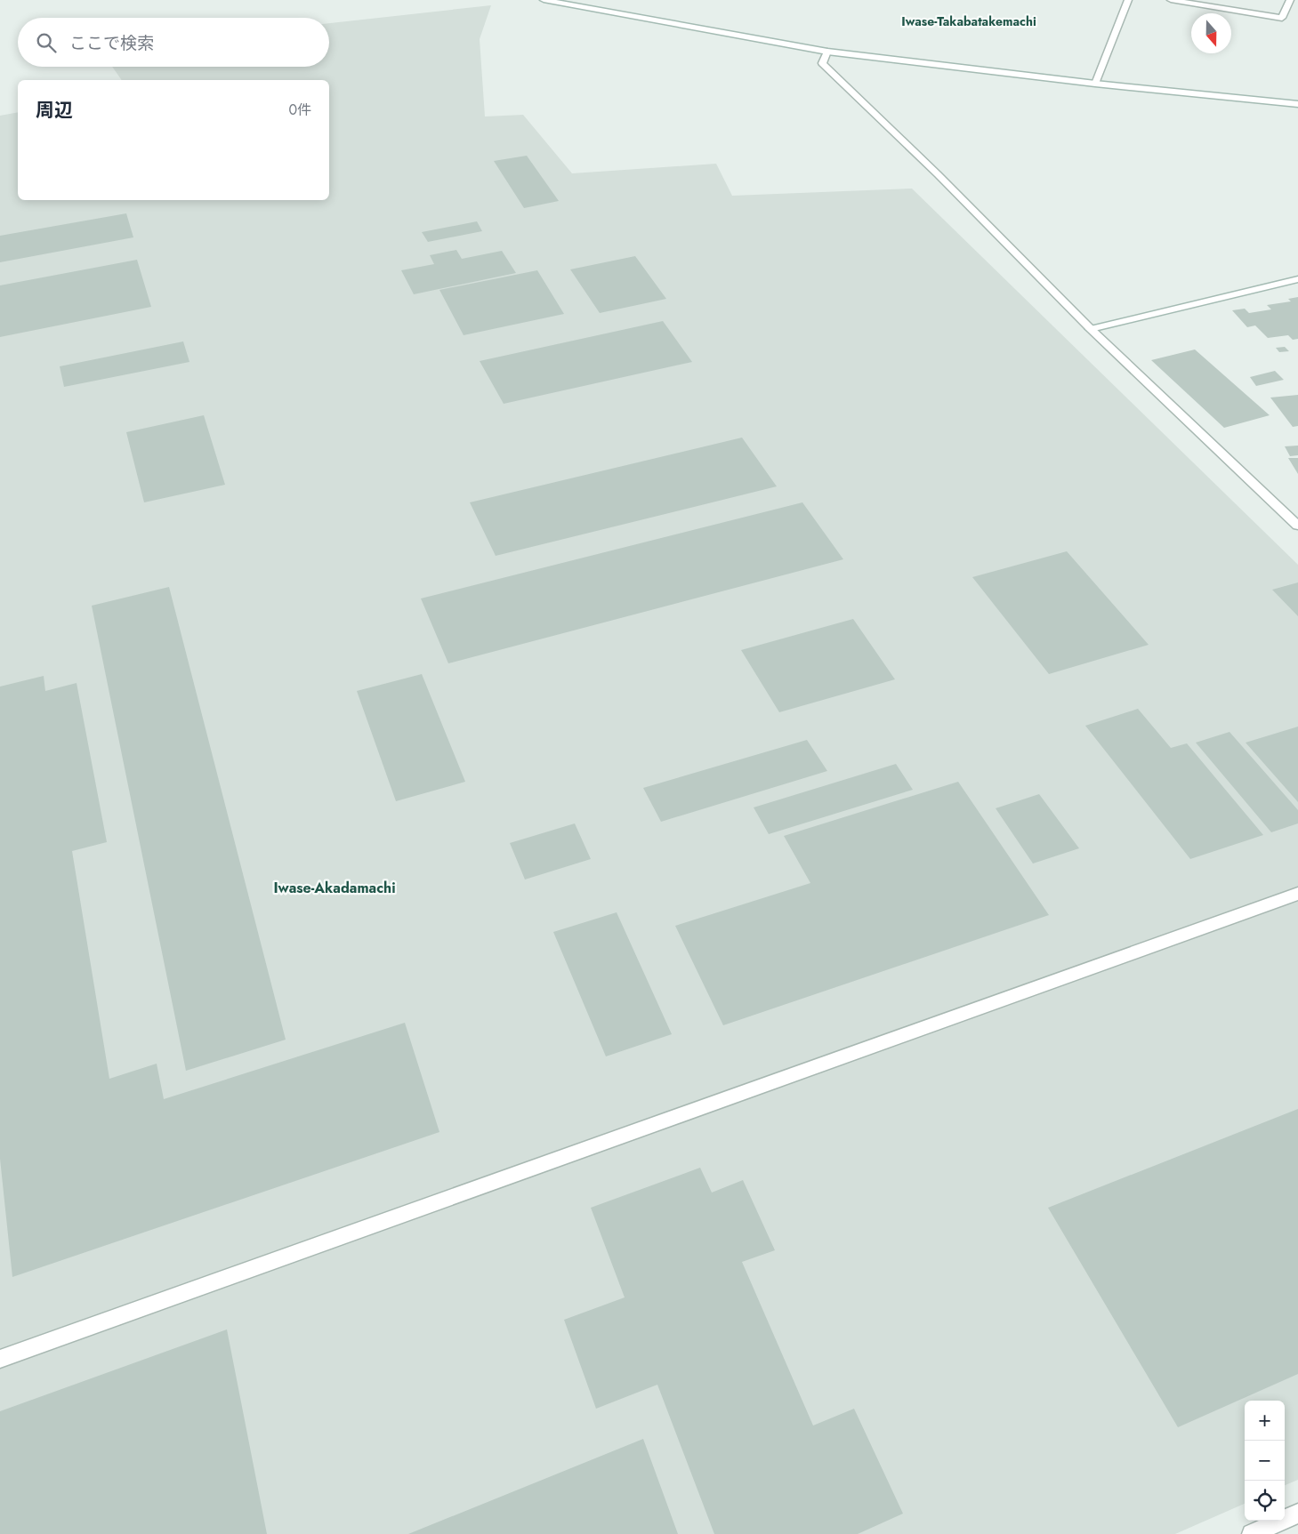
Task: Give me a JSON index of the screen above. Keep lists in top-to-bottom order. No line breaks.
{"districts":["Iwase-Takabatakemachi","Iwase-Akadamachi"],"north":"bottom","page":{"search":"ここで検索","heading":["周辺","0件"],"map_buttons":["+","−"]}}
